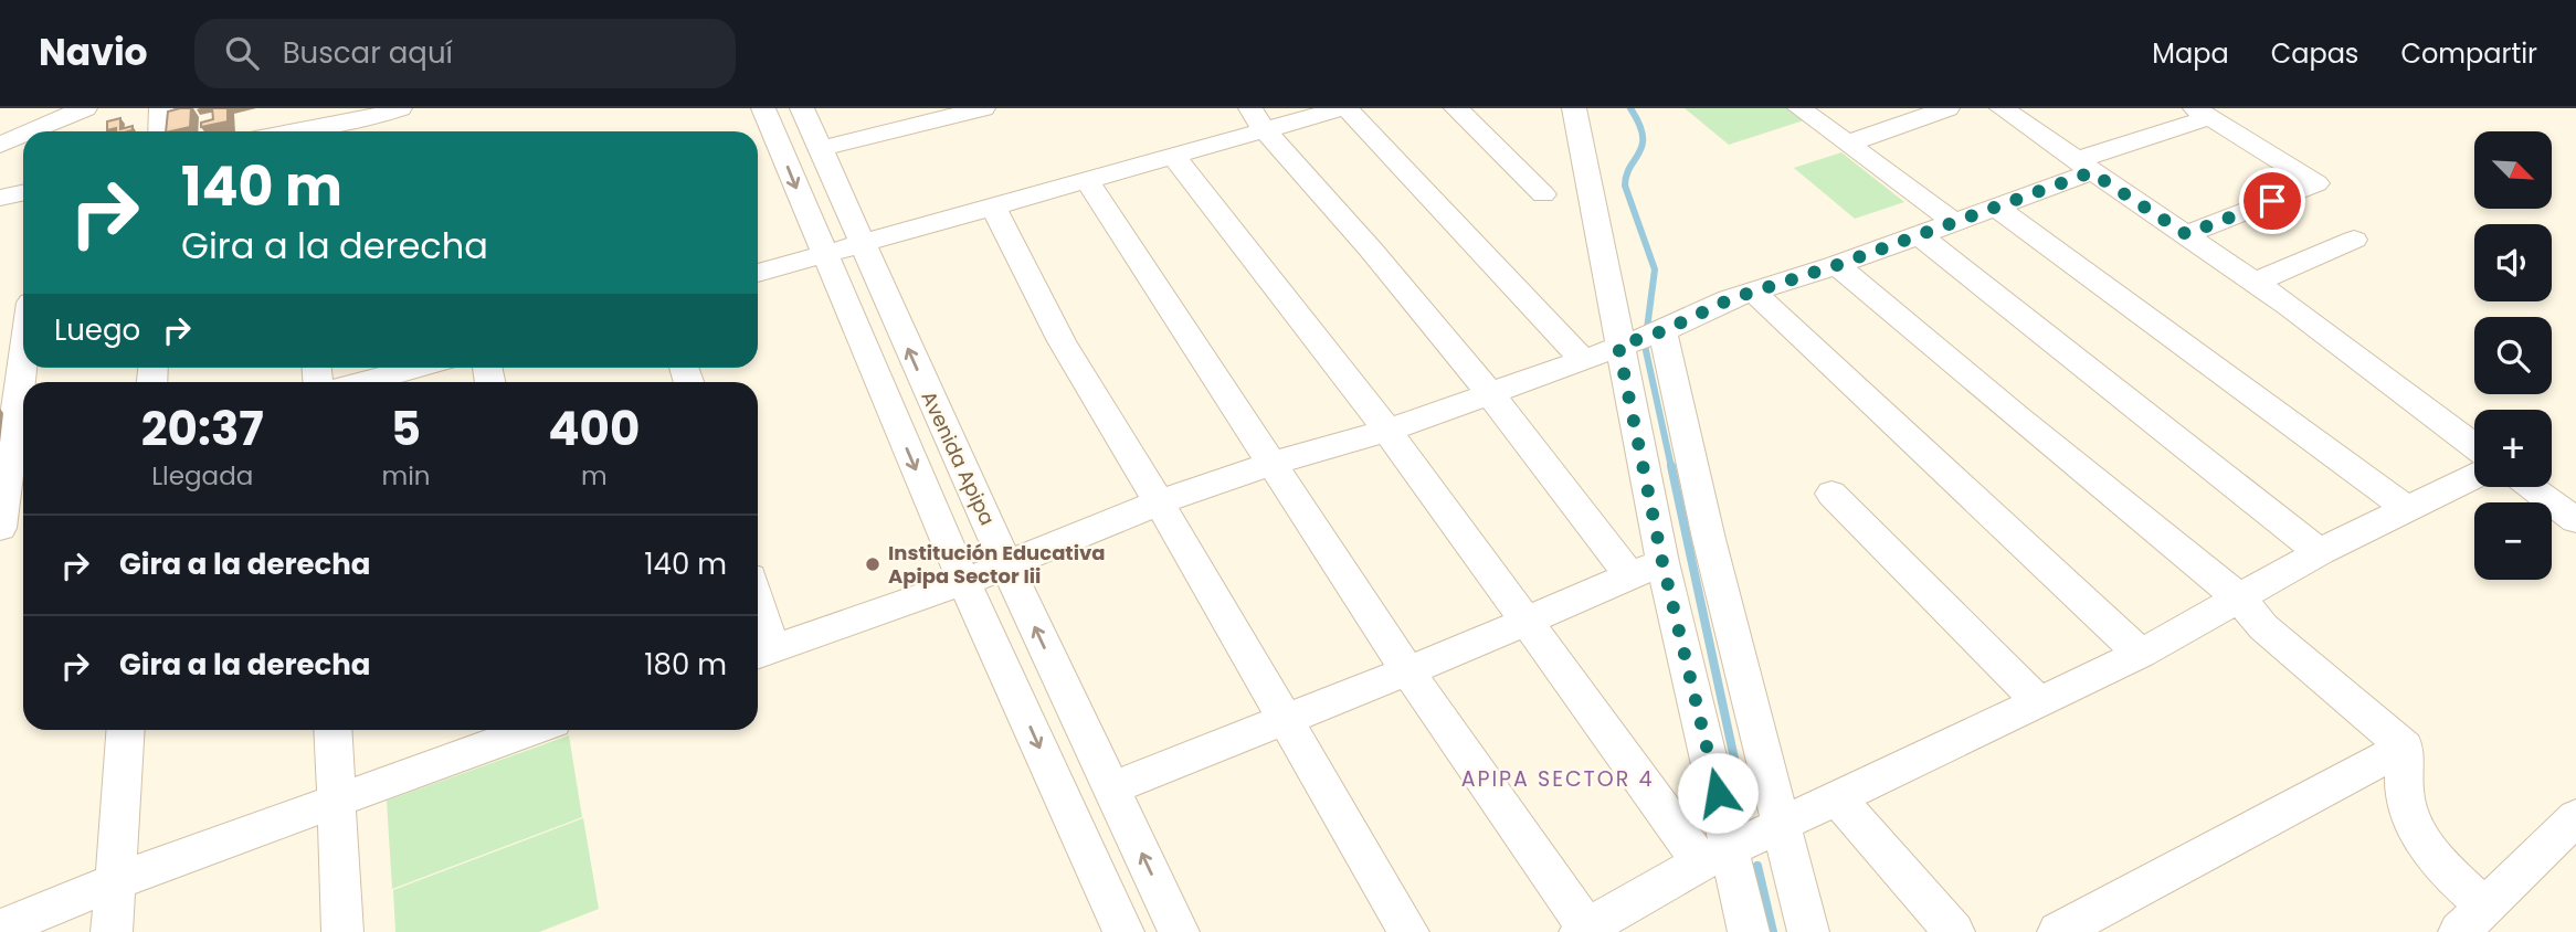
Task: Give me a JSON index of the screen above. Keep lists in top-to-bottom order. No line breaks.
{"streets":{"street":["Avenida Apipa"]},"districts":["APIPA SECTOR 4"],"places":["Institución Educativa Apipa Sector Iii"],"north":"bottom right","page":{"header":"Navio","search":"Buscar aquí","nav":["Mapa","Capas","Compartir"],"map_buttons":["+","−"],"turn":["140 m","Gira a la derecha"],"then":"Luego","eta":["20:37","Llegada","5","min","400","m"],"list":[{"name":"Gira a la derecha","value":"140 m"},{"name":"Gira a la derecha","value":"180 m"}]}}
